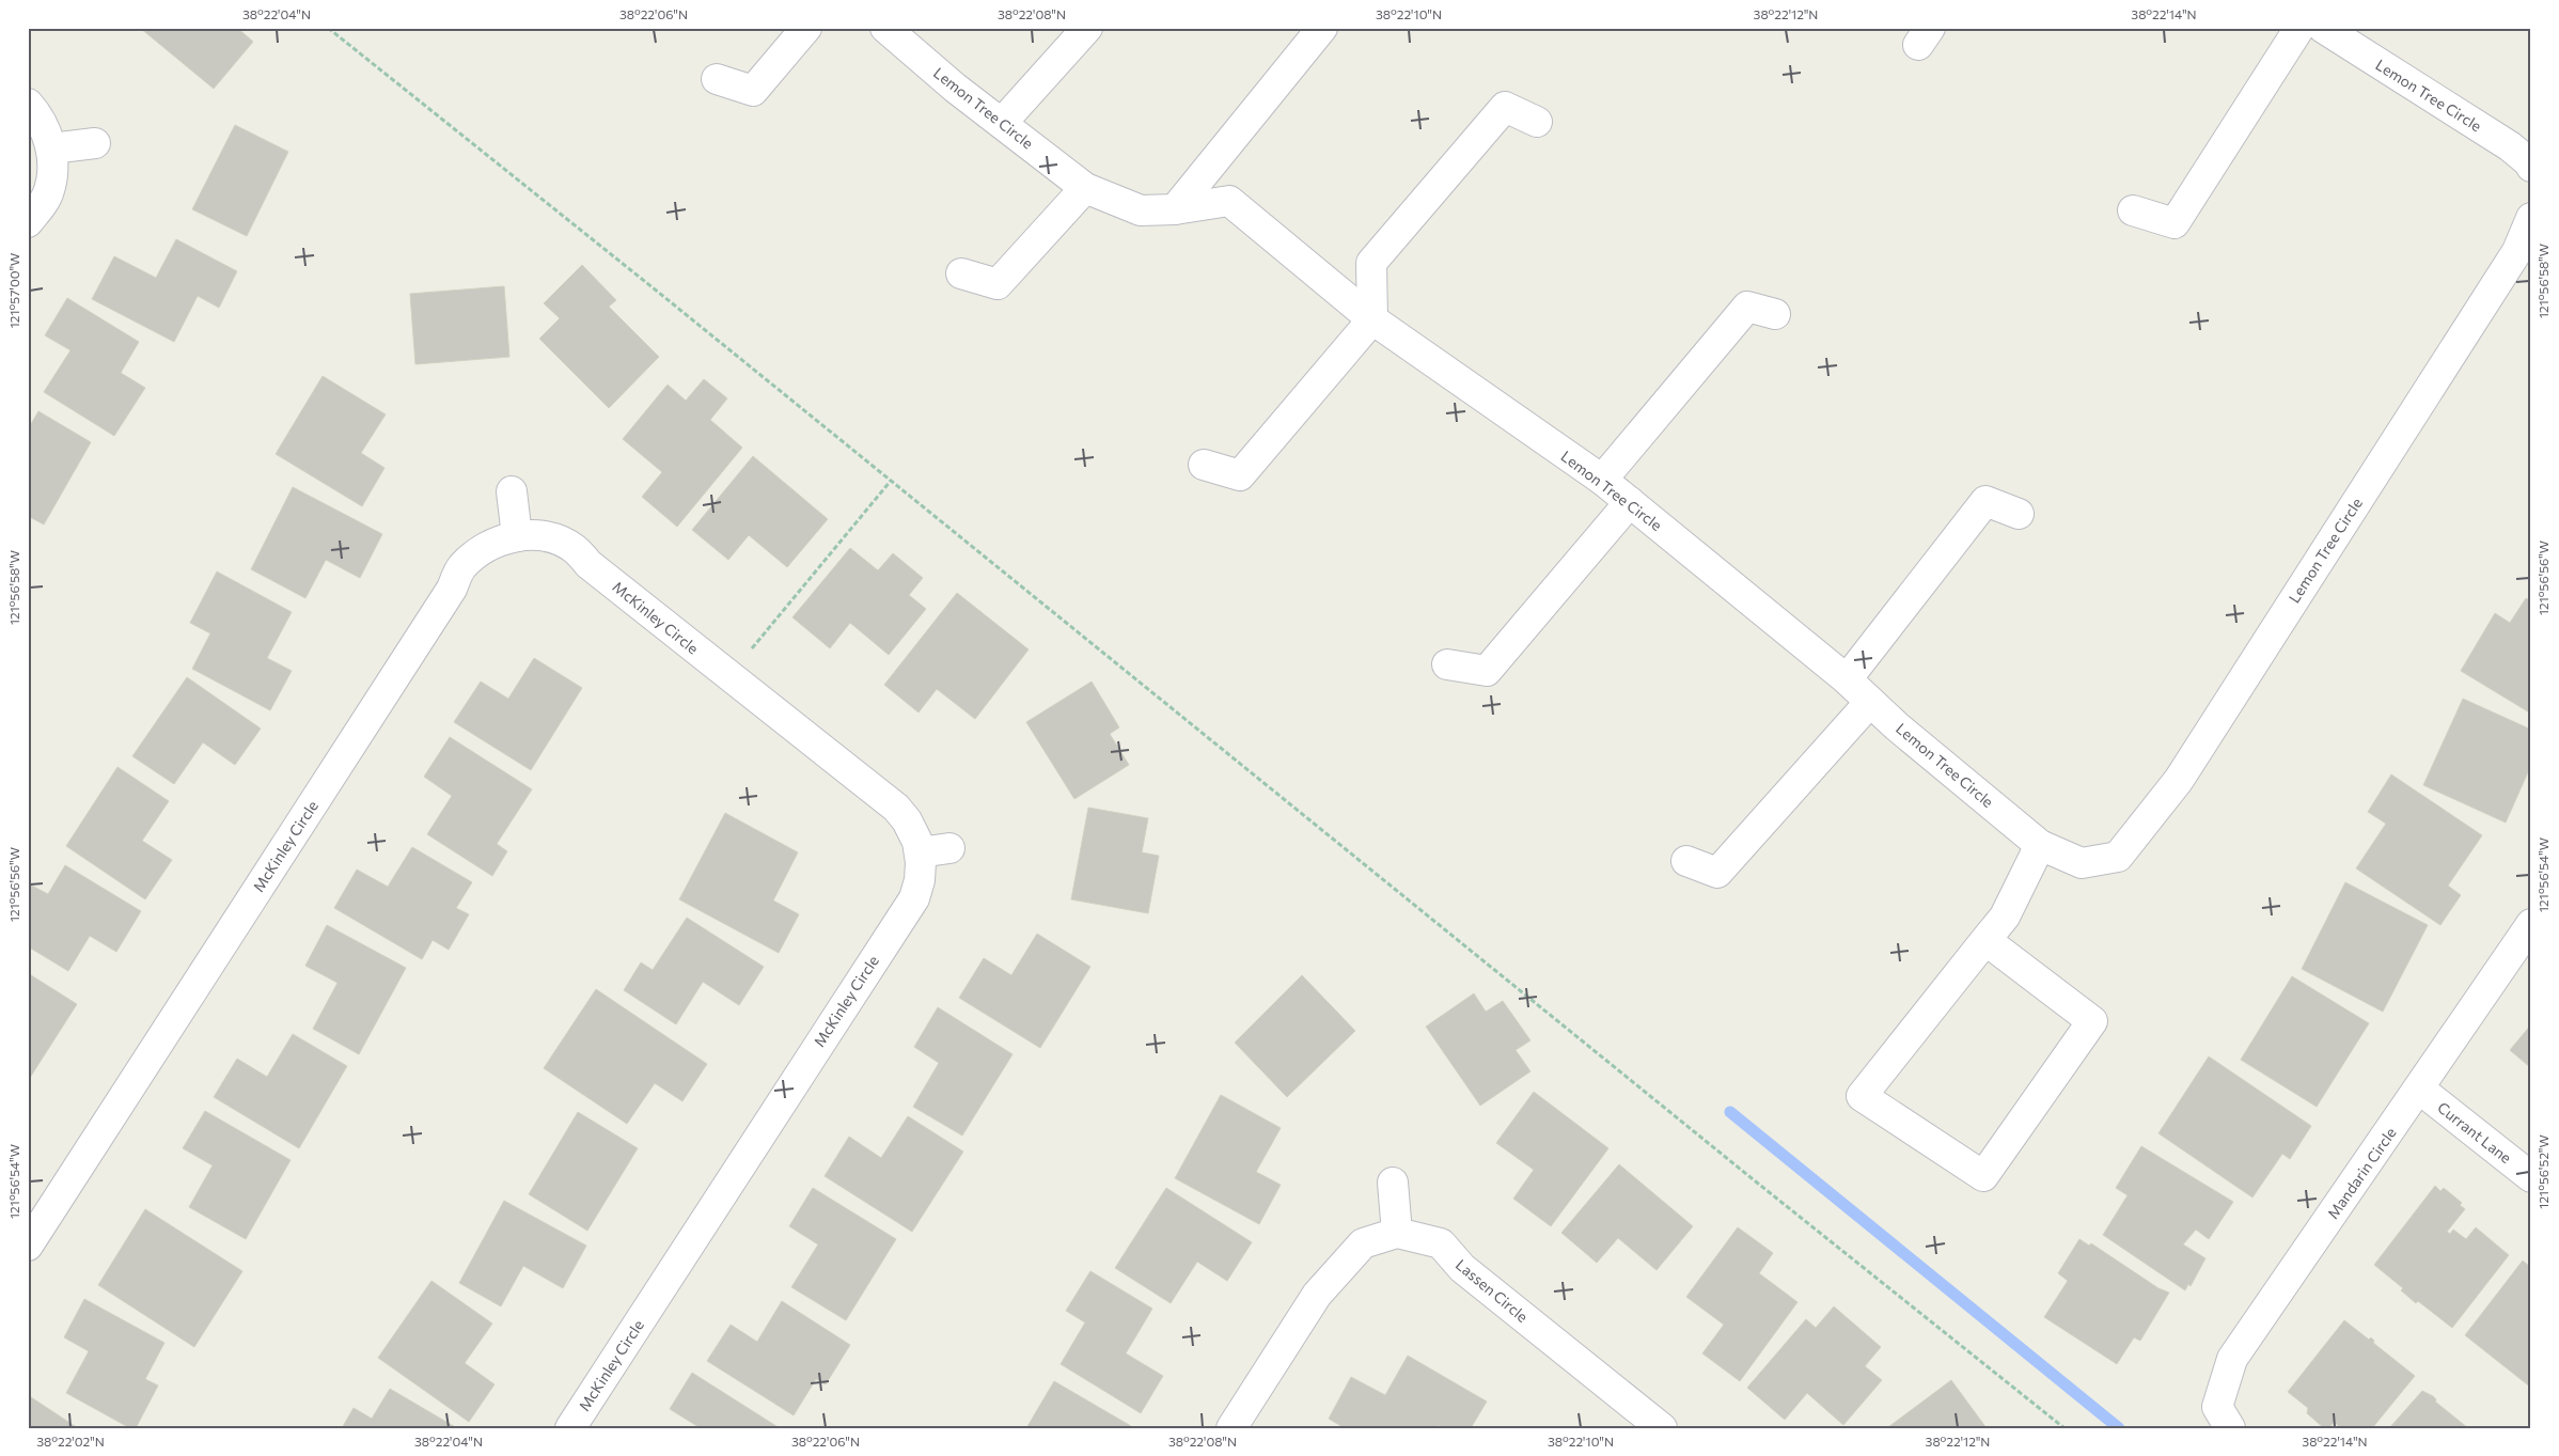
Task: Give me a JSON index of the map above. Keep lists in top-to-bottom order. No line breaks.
{"streets":{"street":["Lemon Tree Circle","McKinley Circle","Currant Lane","Mandarin Circle","Lassen Circle"]},"crossings":[["Currant Lane","Mandarin Circle"]],"coordinates":["38°22'04\"N","38°22'06\"N","38°22'08\"N","38°22'10\"N","38°22'12\"N","38°22'14\"N","121°56'58\"W","121°57'00\"W","121°56'56\"W","121°56'54\"W","121°56'52\"W","38°22'02\"N"]}
